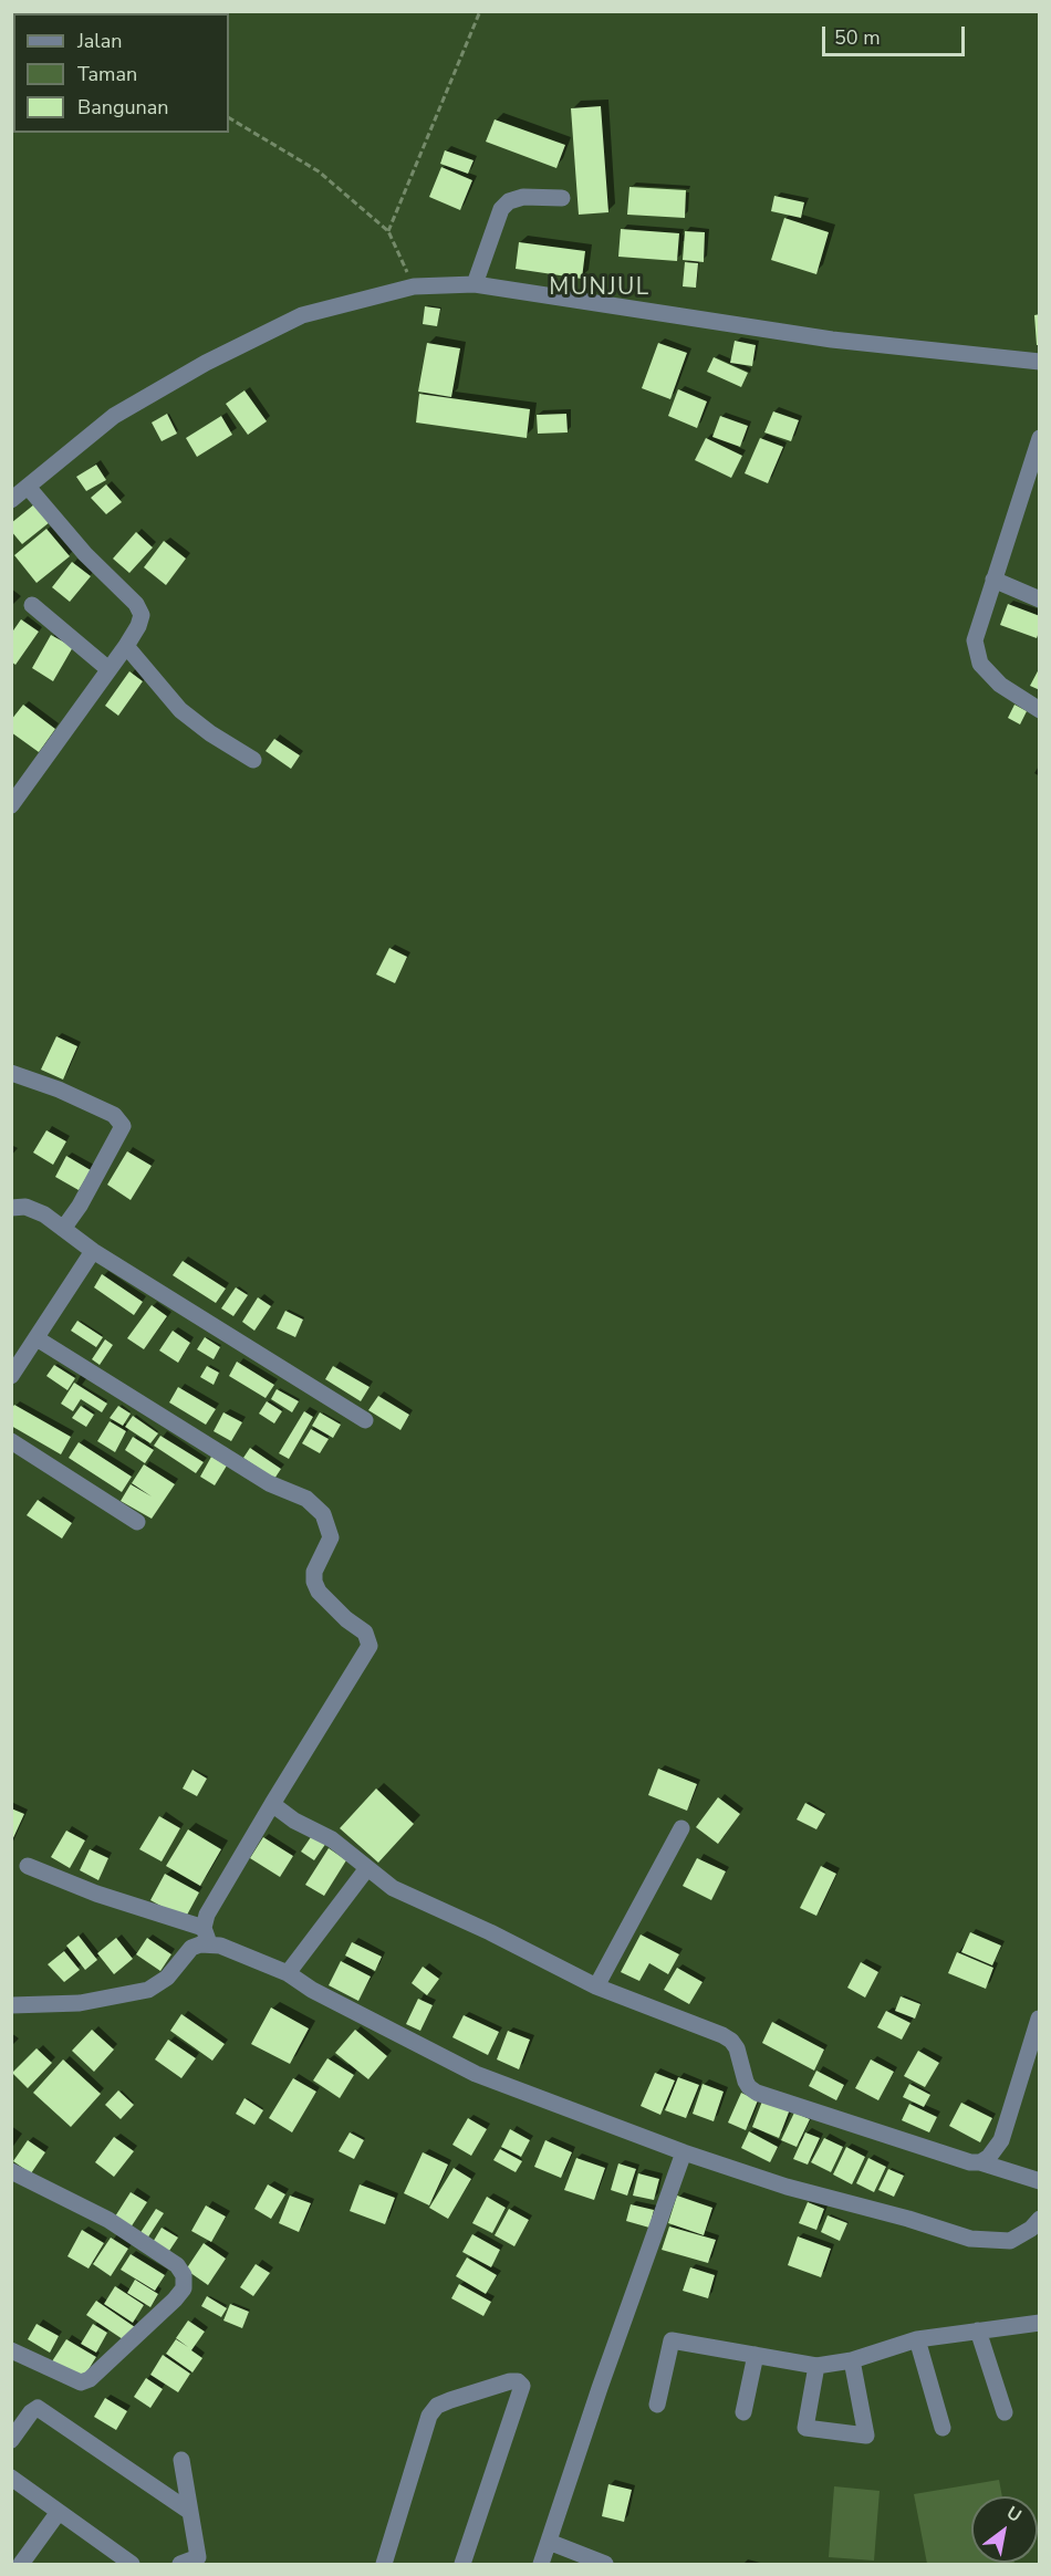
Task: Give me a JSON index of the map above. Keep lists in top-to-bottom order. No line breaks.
{"districts":["MUNJUL"],"legend":["Jalan","Taman","Bangunan"],"scale_bar":"50 m","north":"top right"}
